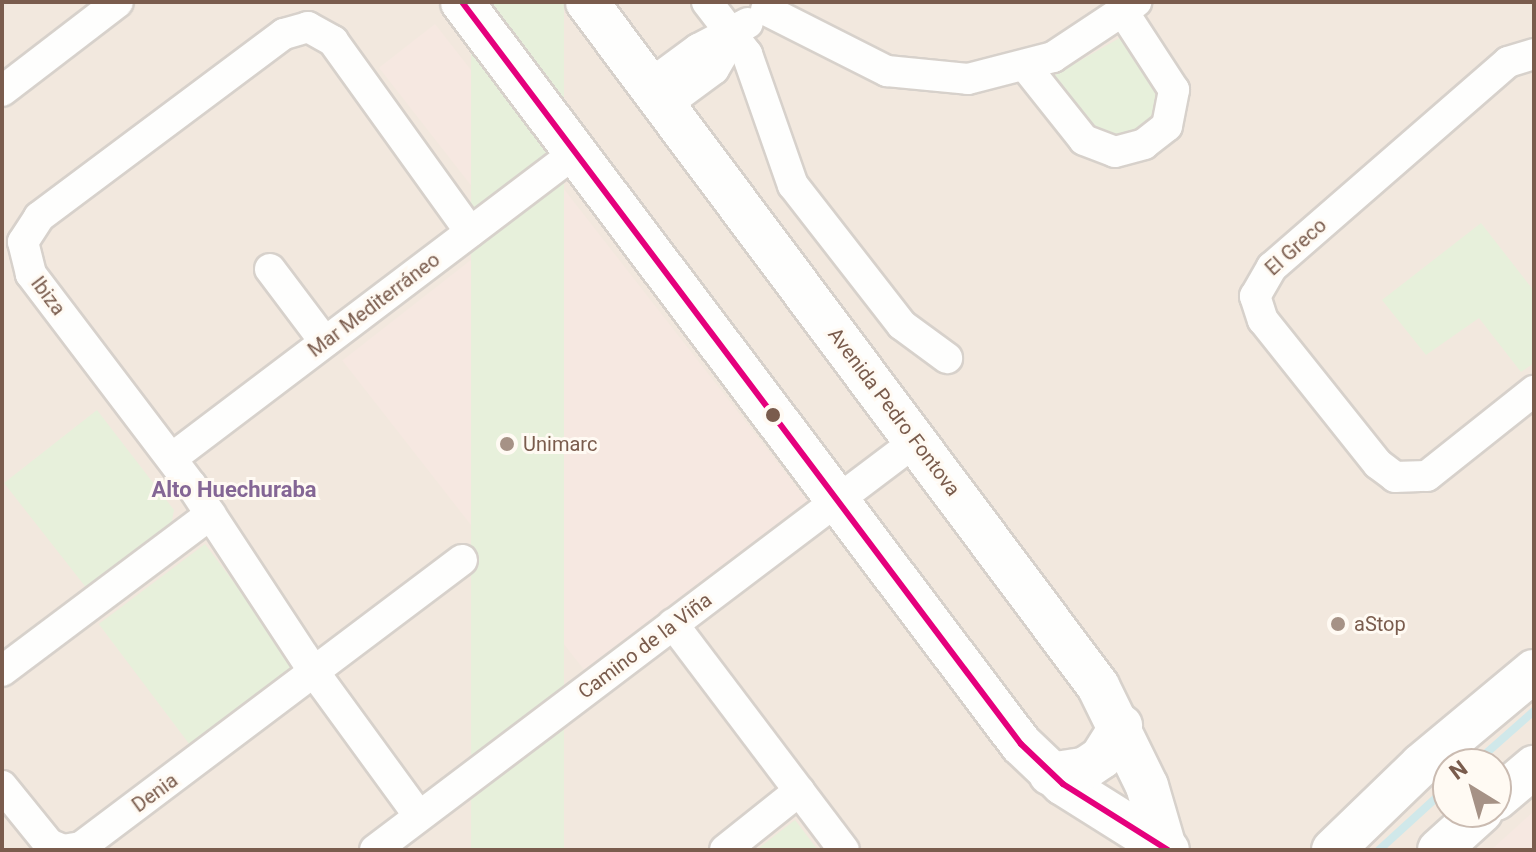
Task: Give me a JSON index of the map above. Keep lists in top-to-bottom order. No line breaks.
{"streets":{"street":["El Greco","Ibiza","Mar Mediterráneo","Avenida Pedro Fontova","Camino de la Viña","Denia"]},"crossings":[["Ibiza","Mar Mediterráneo"],["Ibiza","Camino de la Viña"],["Ibiza","Denia"],["Mar Mediterráneo","Avenida Pedro Fontova"],["Avenida Pedro Fontova","Camino de la Viña"]],"districts":["Alto Huechuraba"],"places":["Unimarc","aStop"],"north":"top left"}
